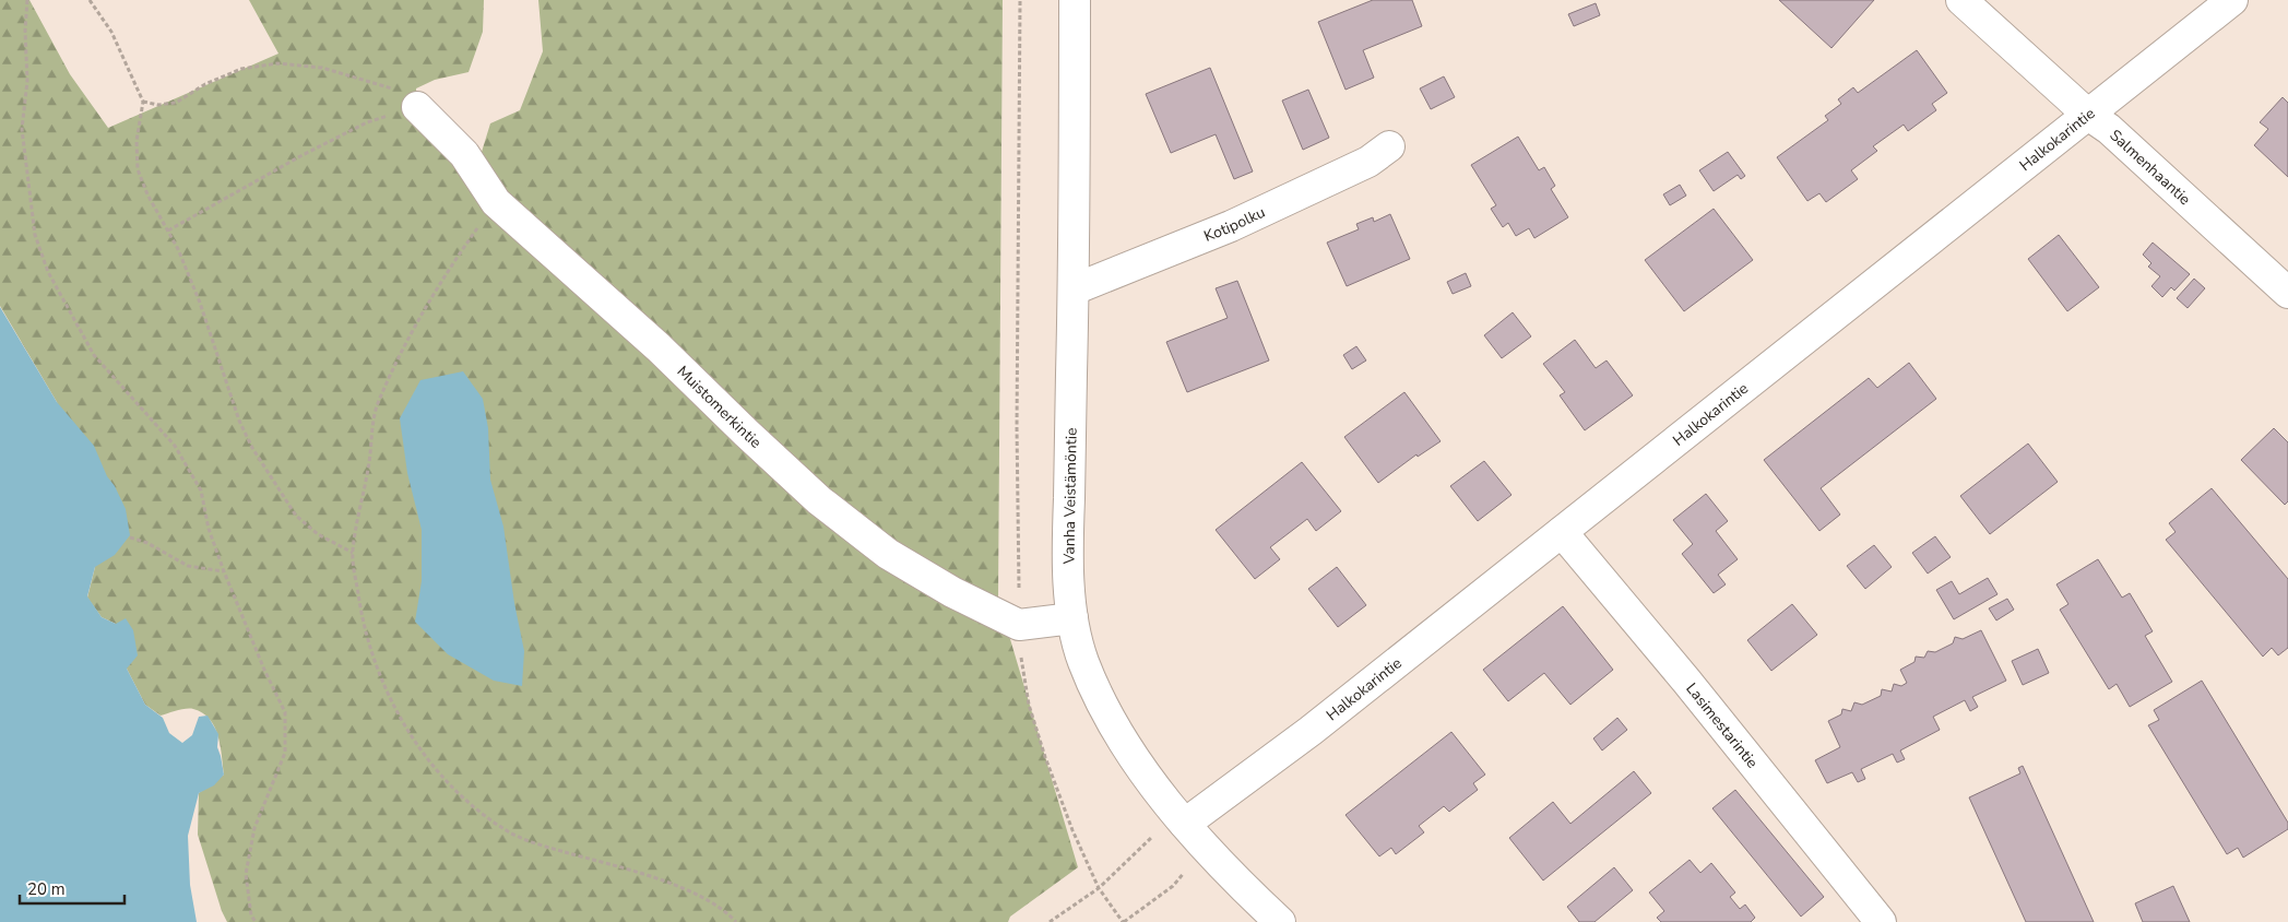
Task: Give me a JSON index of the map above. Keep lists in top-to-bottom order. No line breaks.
{"streets":{"street":["Halkokarintie","Salmenhaantie","Kotipolku","Muistomerkintie","Vanha Veistämöntie","Lasimestarintie"]},"crossings":[["Halkokarintie","Salmenhaantie"],["Halkokarintie","Vanha Veistämöntie"],["Halkokarintie","Lasimestarintie"],["Kotipolku","Vanha Veistämöntie"]],"scale_bar":"20 m"}
